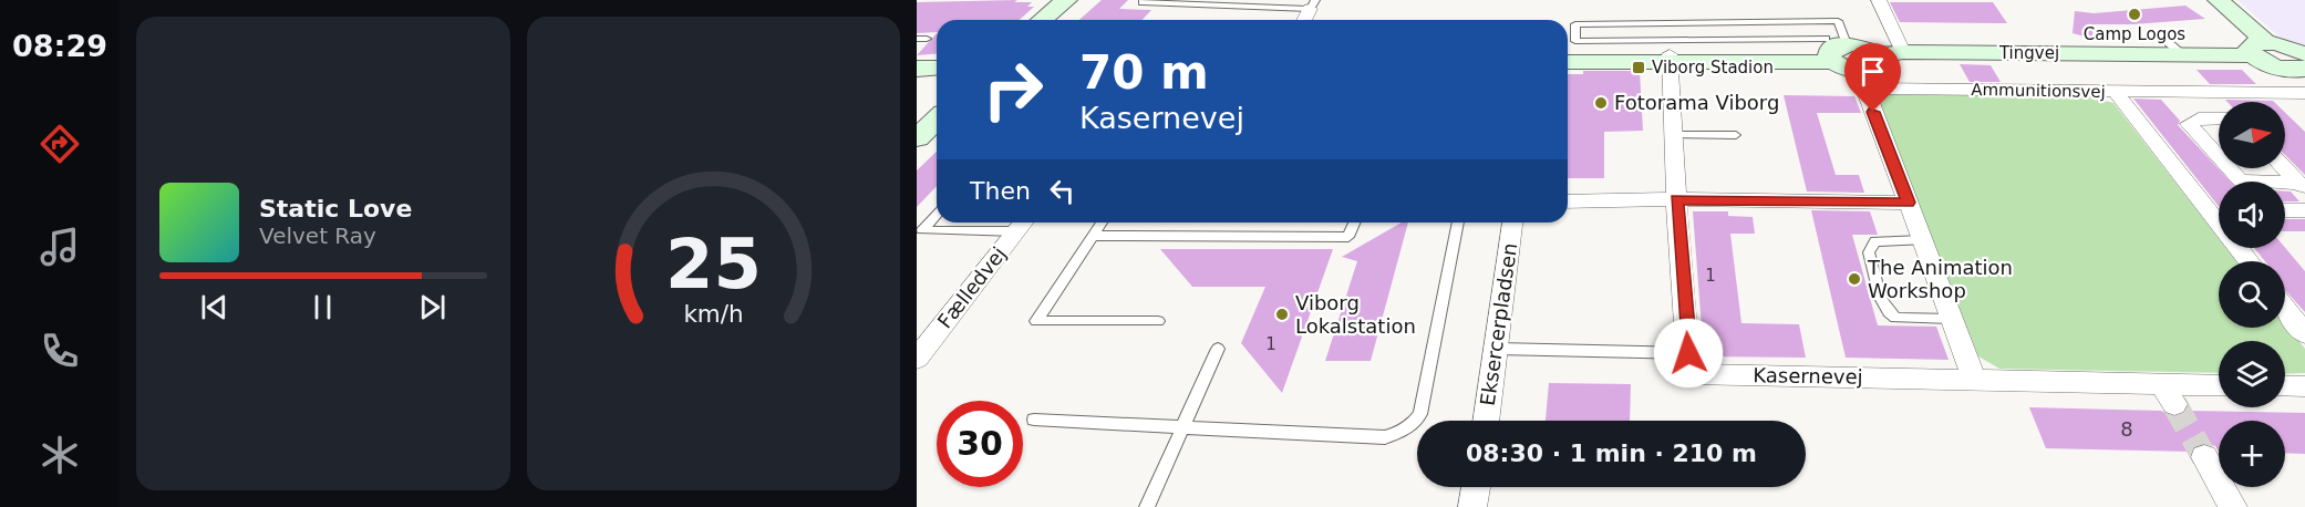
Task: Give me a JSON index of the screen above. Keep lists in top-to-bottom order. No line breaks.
{"streets":{"street":["Tingvej","Ammunitionsvej","Fælledvej","Eksercerpladsen","Kasernevej"]},"places":{"other":["Camp Logos","Fotorama Viborg","The Animation Workshop","Viborg Lokalstation"],"transit":["Viborg Stadion"]},"house_numbers":["1","1","8"],"north":"right","page":{"tabs":"08:29","turn":["70 m","Kasernevej"],"map_buttons":"+","then":"Then","song":["Static Love","Velvet Ray"],"limit":"30","trip":"08:30 · 1 min · 210 m","gauge":["25","km/h"]}}
